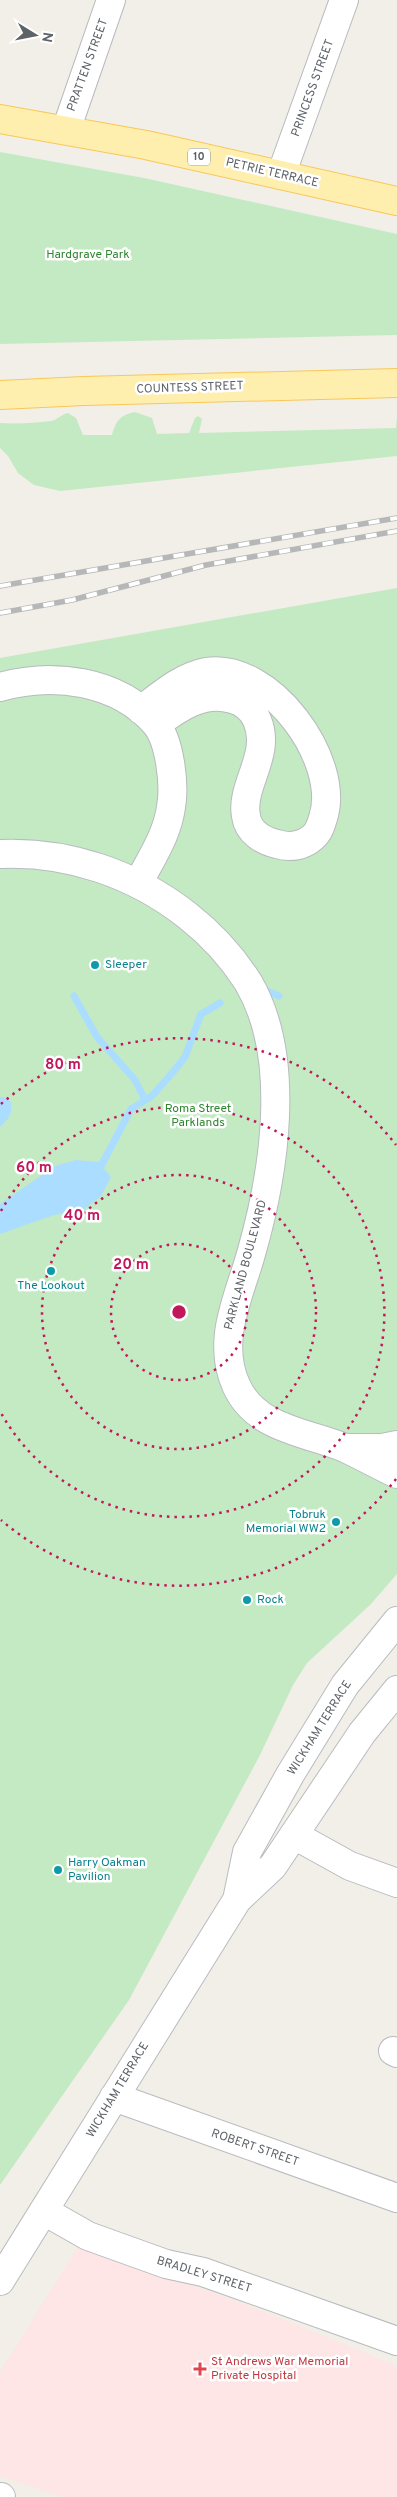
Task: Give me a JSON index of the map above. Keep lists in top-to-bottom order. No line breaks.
{"streets":{"main road":["10","PETRIE TERRACE","COUNTESS STREET"],"street":["PRATTEN STREET","PRINCESS STREET","PARKLAND BOULEVARD","WICKHAM TERRACE","ROBERT STREET","BRADLEY STREET"]},"crossings":[["PRATTEN STREET","PETRIE TERRACE"],["PRINCESS STREET","PETRIE TERRACE"],["WICKHAM TERRACE","ROBERT STREET"],["WICKHAM TERRACE","BRADLEY STREET"]],"parks":["Hardgrave Park","Roma Street Parklands"],"places":{"other":["Sleeper","The Lookout","Tobruk Memorial WW2","Rock","Harry Oakman Pavilion"],"health":["St Andrews War Memorial Private Hospital"]},"north":"right","rings":["80 m","60 m","40 m","20 m"]}
